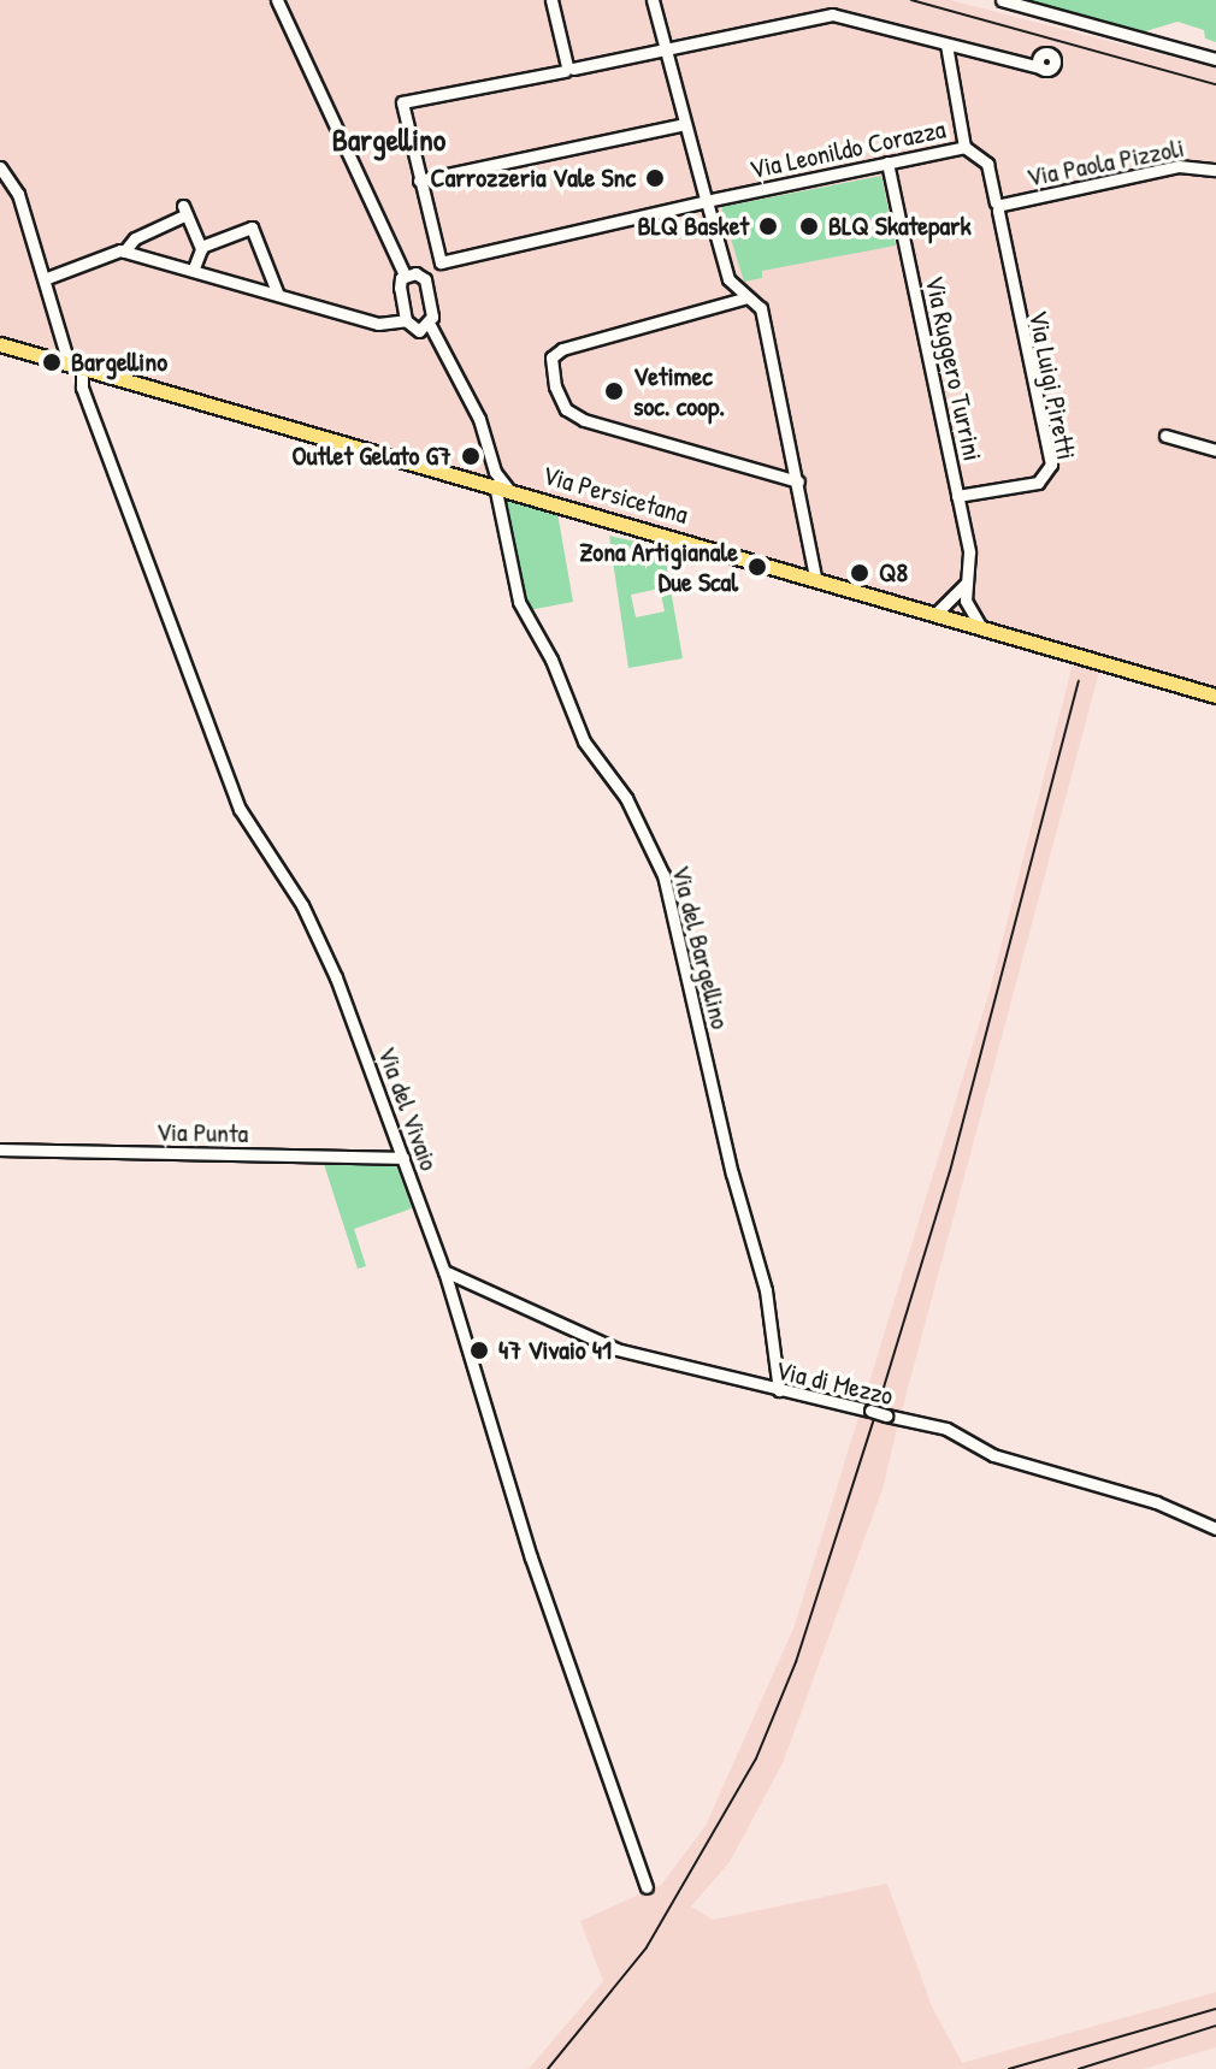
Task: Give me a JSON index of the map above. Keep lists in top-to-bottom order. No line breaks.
{"streets":{"main road":["Via Persicetana"],"street":["Via Leonildo Corazza","Via Paola Pizzoli","Via Ruggero Turrini","Via Luigi Piretti","Via del Bargellino","Via del Vivaio","Via Punta","Via di Mezzo"]},"crossings":[["Via Leonildo Corazza","Via Ruggero Turrini"],["Via Leonildo Corazza","Via Luigi Piretti"],["Via Paola Pizzoli","Via Luigi Piretti"],["Via Ruggero Turrini","Via Luigi Piretti"],["Via Ruggero Turrini","Via Persicetana"],["Via Persicetana","Via del Bargellino"],["Via Persicetana","Via del Vivaio"],["Via del Bargellino","Via di Mezzo"],["Via del Vivaio","Via Punta"],["Via del Vivaio","Via di Mezzo"]],"districts":["Bargellino"],"places":["Carrozzeria Vale Snc","BLQ Basket","BLQ Skatepark","Bargellino","Vetimec soc. coop.","Outlet Gelato G7","Zona Artigianale Due Scal","Q8","47 Vivaio 41"]}
